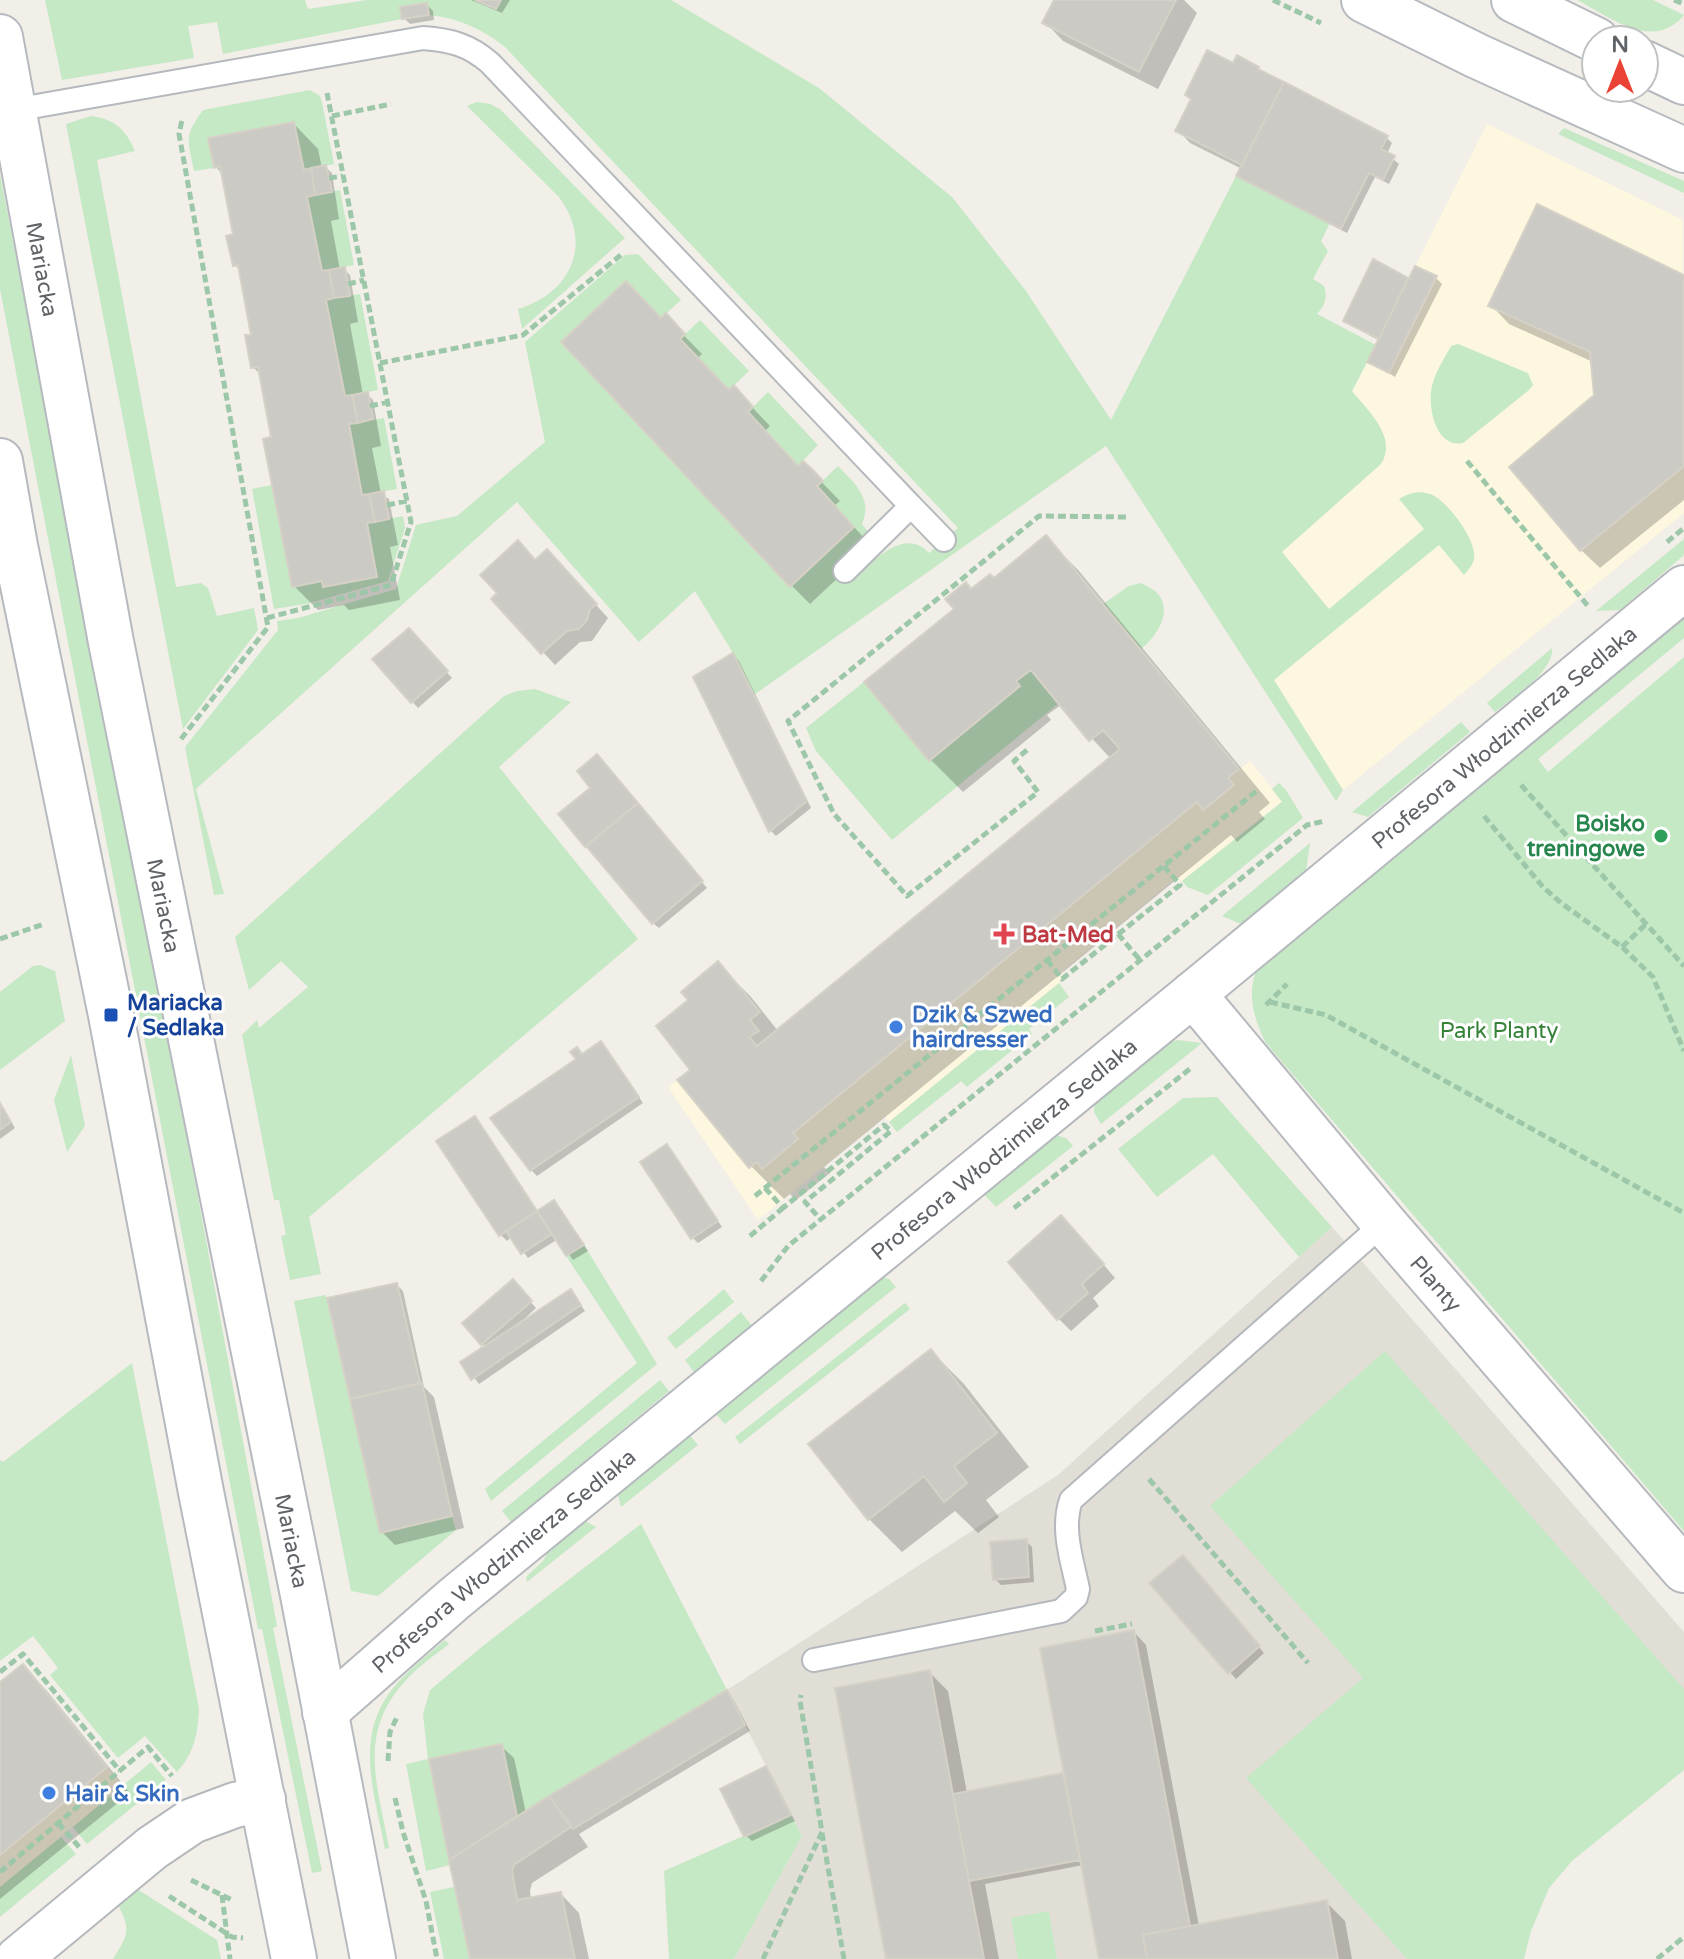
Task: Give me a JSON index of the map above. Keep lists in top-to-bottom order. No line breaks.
{"streets":{"main road":["Mariacka","Profesora Włodzimierza Sedlaka","Planty"]},"crossings":[["Mariacka","Profesora Włodzimierza Sedlaka"],["Profesora Włodzimierza Sedlaka","Planty"]],"parks":["Park Planty"],"places":{"other":["Boisko treningowe","Dzik & Szwed hairdresser","Hair & Skin"],"health":["Bat-Med"],"transit":["Mariacka / Sedlaka"]},"north":"top"}
